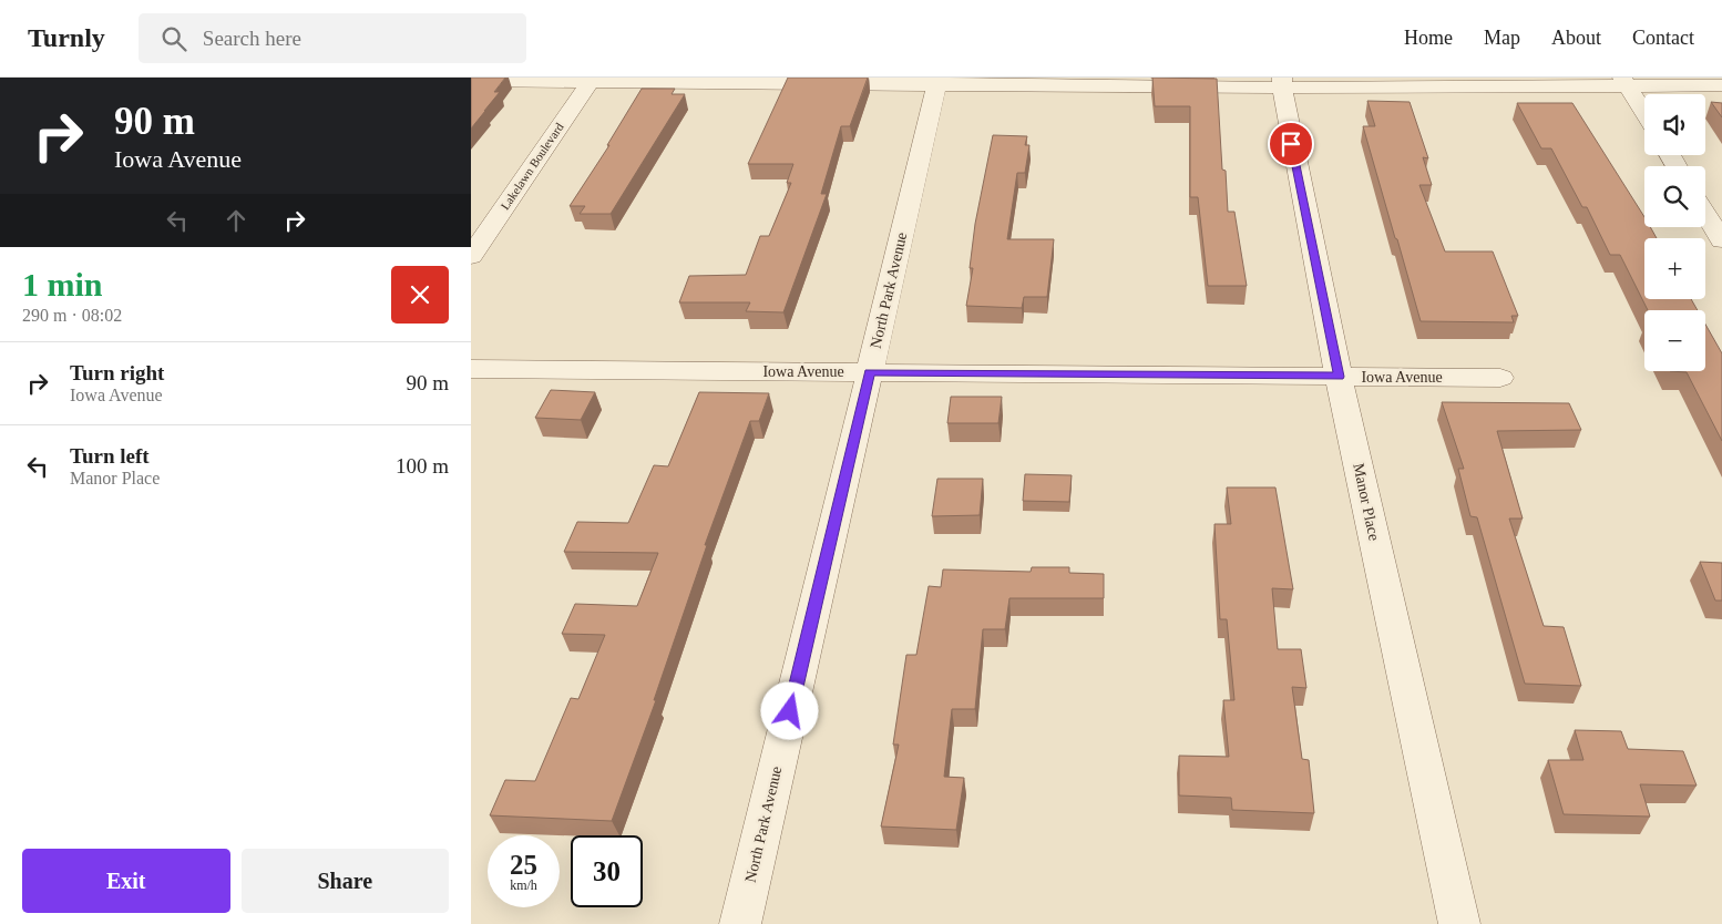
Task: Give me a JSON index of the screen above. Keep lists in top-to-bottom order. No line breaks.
{"streets":{"street":["Lakelawn Boulevard","North Park Avenue","Iowa Avenue","Manor Place"]},"crossings":[["North Park Avenue","Iowa Avenue"],["Iowa Avenue","Manor Place"]],"page":{"header":"Turnly","search":"Search here","nav":["Home","Map","About","Contact"],"turn":["90 m","Iowa Avenue"],"map_buttons":["+","−"],"heading":["1 min","290 m · 08:02"],"list":[{"name":"Turn right","note":"Iowa Avenue","value":"90 m"},{"name":"Turn left","note":"Manor Place","value":"100 m"}],"speed":"25 km/h","limit":"30","buttons":["Exit","Share"]}}
